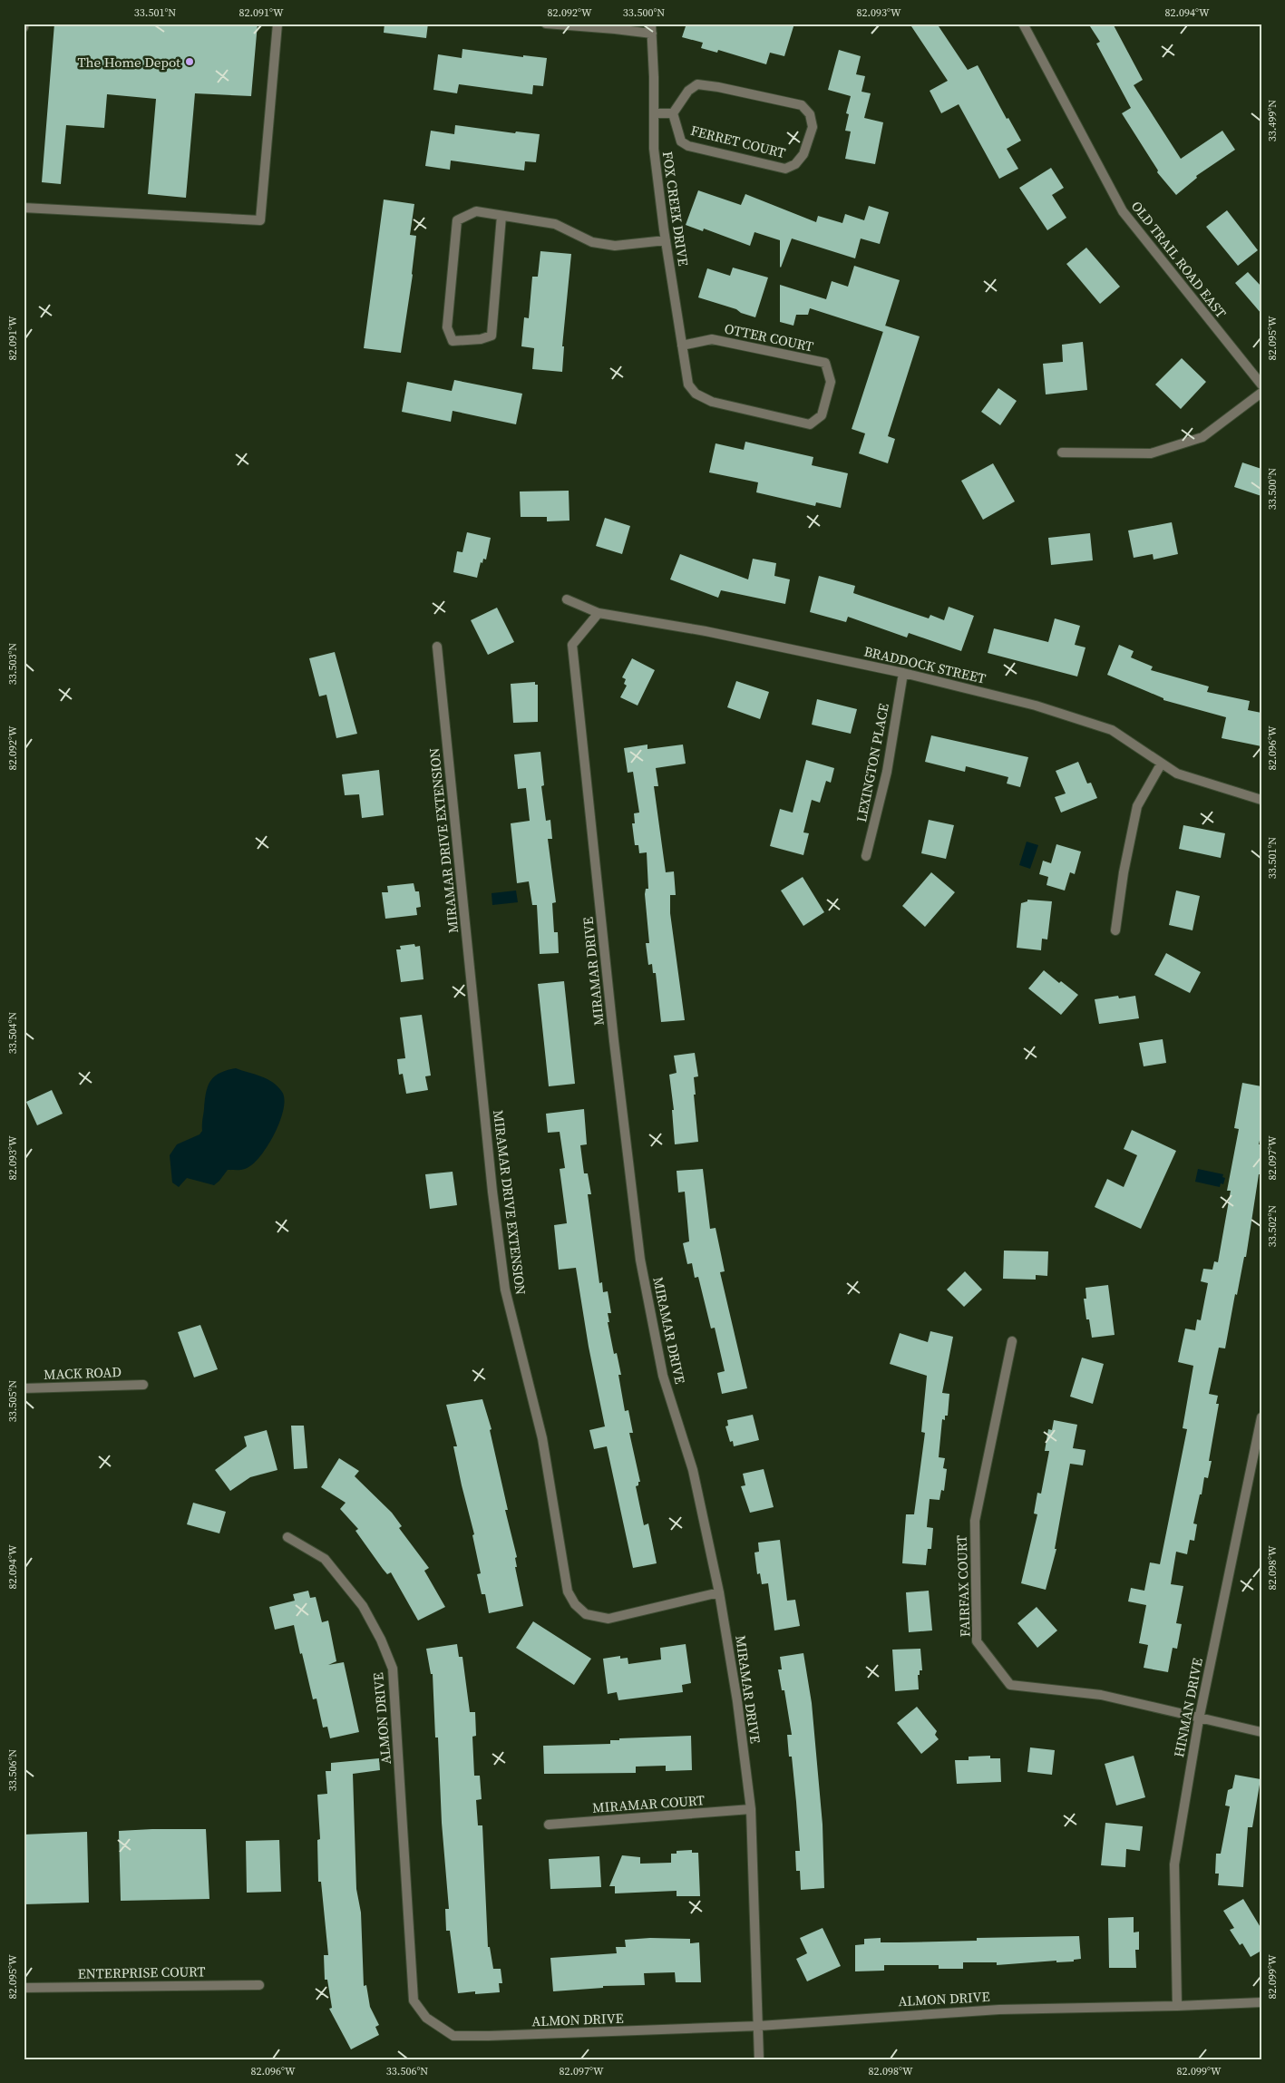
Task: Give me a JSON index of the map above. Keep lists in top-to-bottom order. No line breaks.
{"streets":{"street":["FERRET COURT","FOX CREEK DRIVE","OLD TRAIL ROAD EAST","OTTER COURT","BRADDOCK STREET","LEXINGTON PLACE","MIRAMAR DRIVE EXTENSION","MIRAMAR DRIVE","MACK ROAD","FAIRFAX COURT","HINMAN DRIVE","ALMON DRIVE","MIRAMAR COURT","ENTERPRISE COURT"]},"crossings":[["FOX CREEK DRIVE","OTTER COURT"],["BRADDOCK STREET","LEXINGTON PLACE"],["BRADDOCK STREET","MIRAMAR DRIVE"],["MIRAMAR DRIVE EXTENSION","MIRAMAR DRIVE"],["MIRAMAR DRIVE","ALMON DRIVE"],["MIRAMAR DRIVE","MIRAMAR COURT"],["FAIRFAX COURT","HINMAN DRIVE"],["HINMAN DRIVE","ALMON DRIVE"]],"places":["The Home Depot"],"coordinates":["33.501°N","82.091°W","82.092°W","33.500°N","82.093°W","82.094°W","33.499°N","82.095°W","33.503°N","82.096°W","33.504°N","82.097°W","33.502°N","33.505°N","82.098°W","33.506°N","82.099°W"]}
